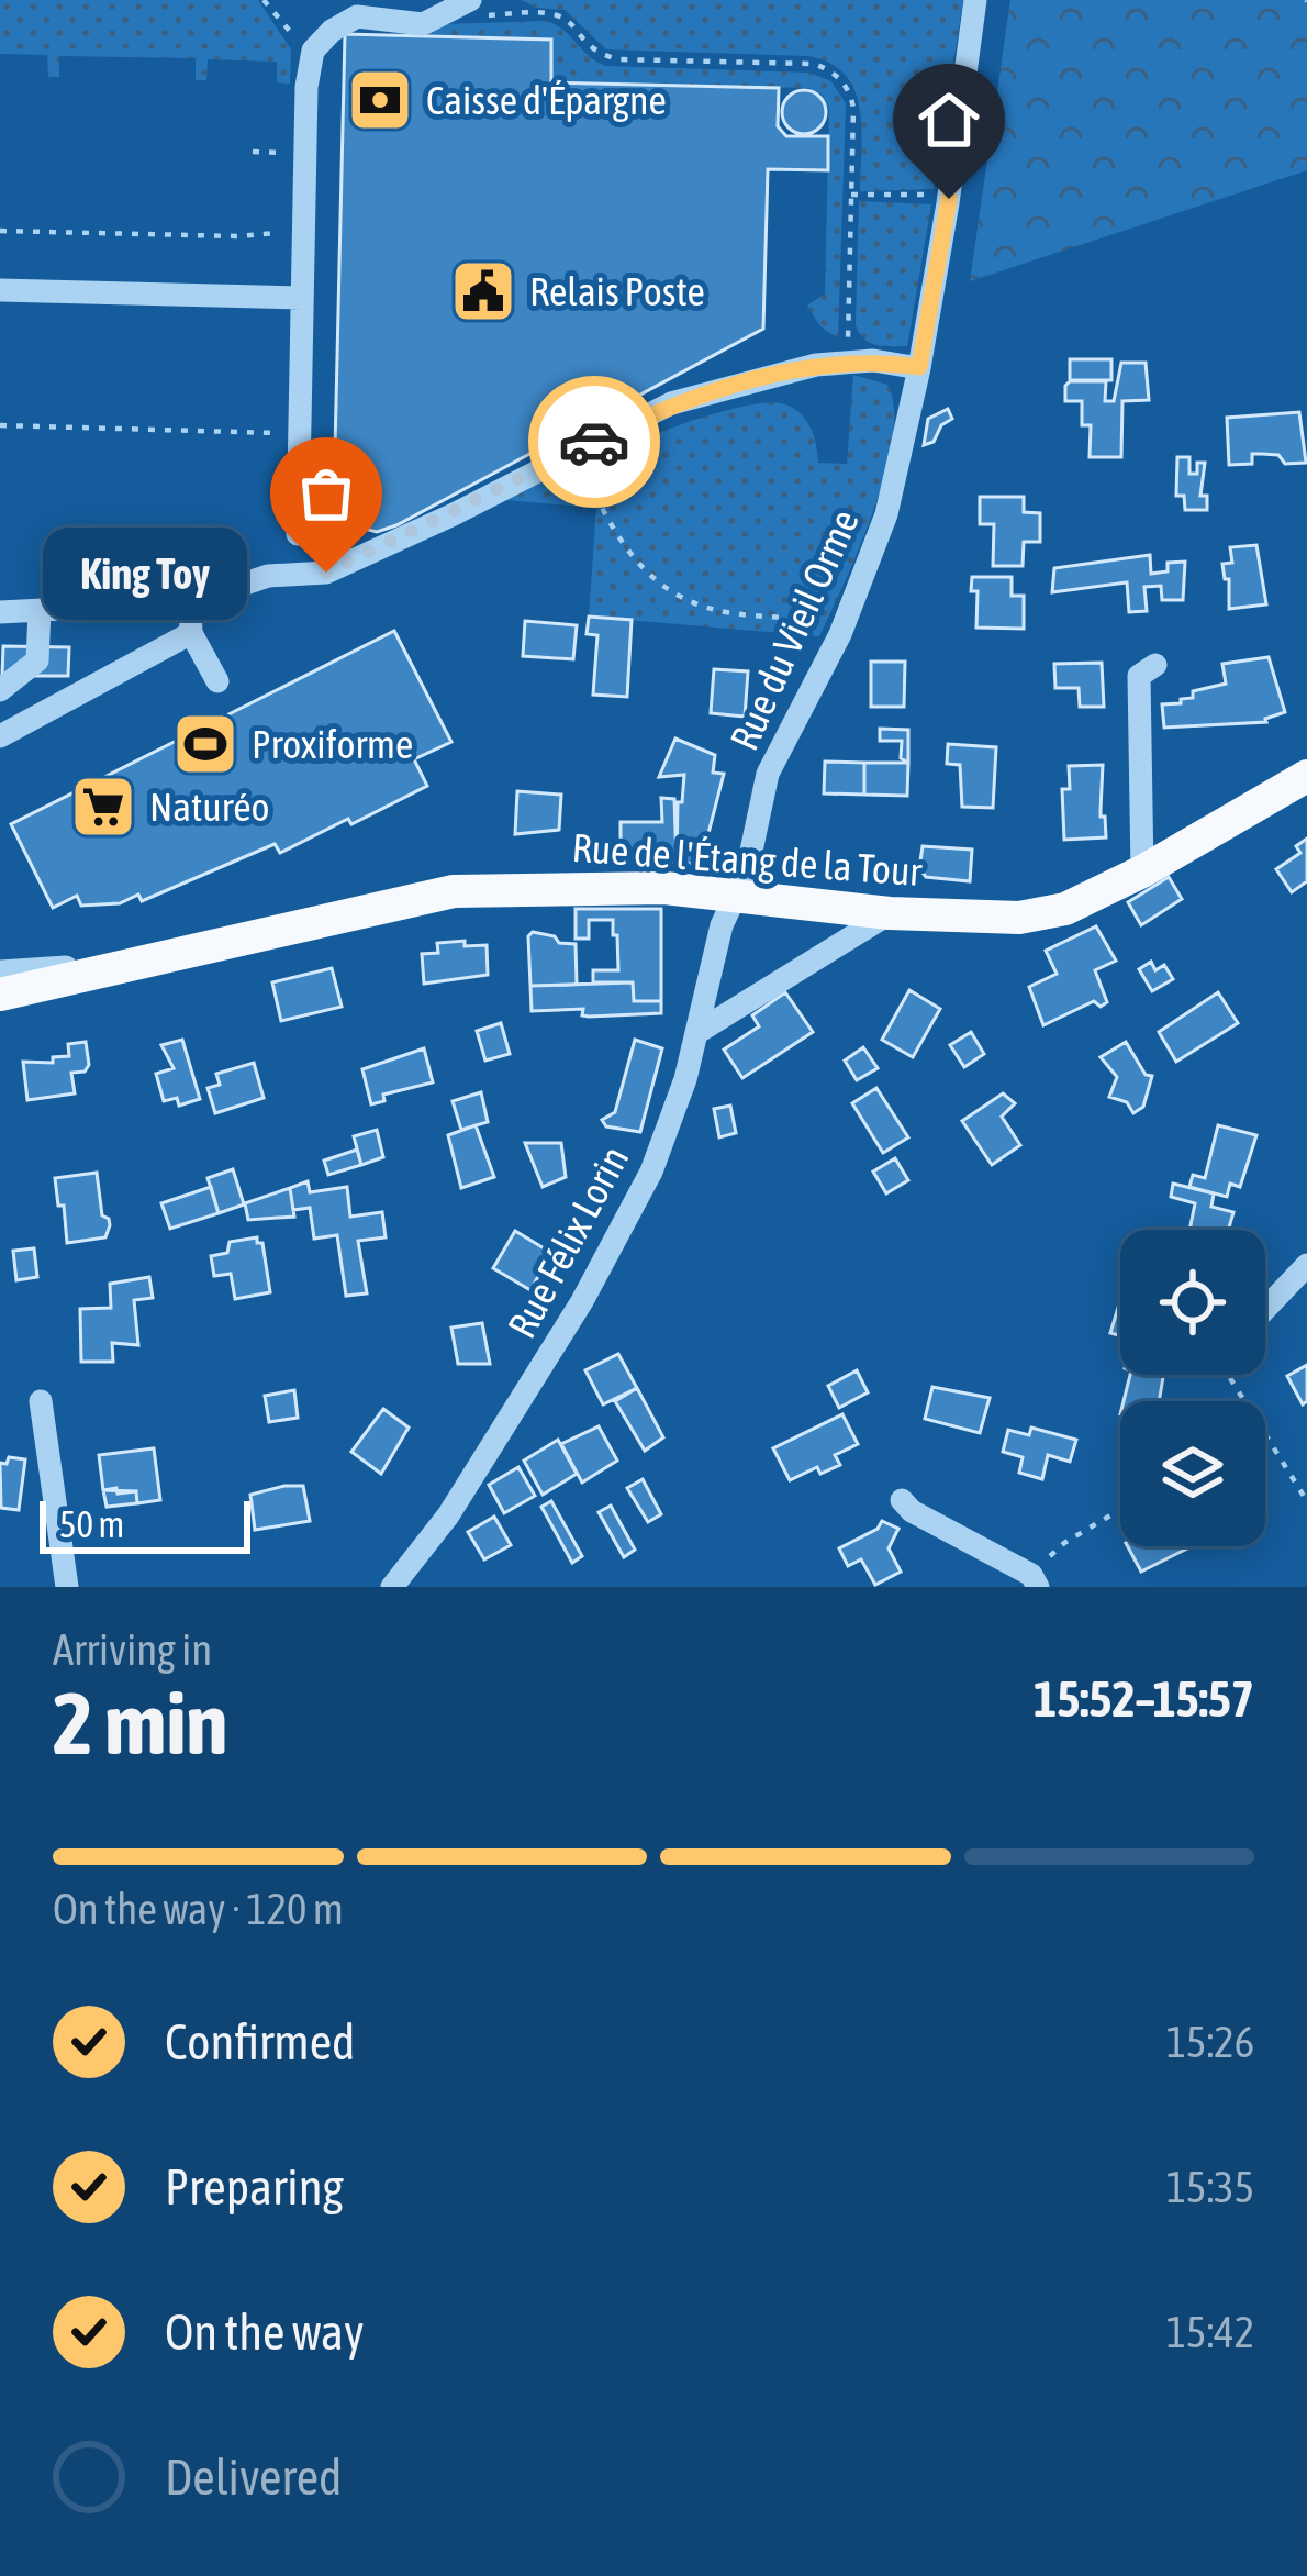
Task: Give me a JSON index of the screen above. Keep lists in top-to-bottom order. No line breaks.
{"streets":{"main road":["Rue de l'Étang de la Tour"],"street":["Rue du Vieil Orme","Rue Félix Lorin"]},"crossings":[["Rue du Vieil Orme","Rue de l'Étang de la Tour"],["Rue du Vieil Orme","Rue Félix Lorin"],["Rue de l'Étang de la Tour","Rue Félix Lorin"]],"places":{"bank":["Caisse d'Épargne"],"public building":["Relais Poste"],"other":["King Toy"],"sports":["Proxiforme"],"supermarket":["Naturéo"]},"scale_bar":"50 m","page":{"bubble":"King Toy","scale":"50 m","heading":["2 min","Arriving in","15:52–15:57"],"bar":"On the way · 120 m","list":[["Confirmed","15:26"],["Preparing","15:35"],["On the way","15:42"],"Delivered"]}}
